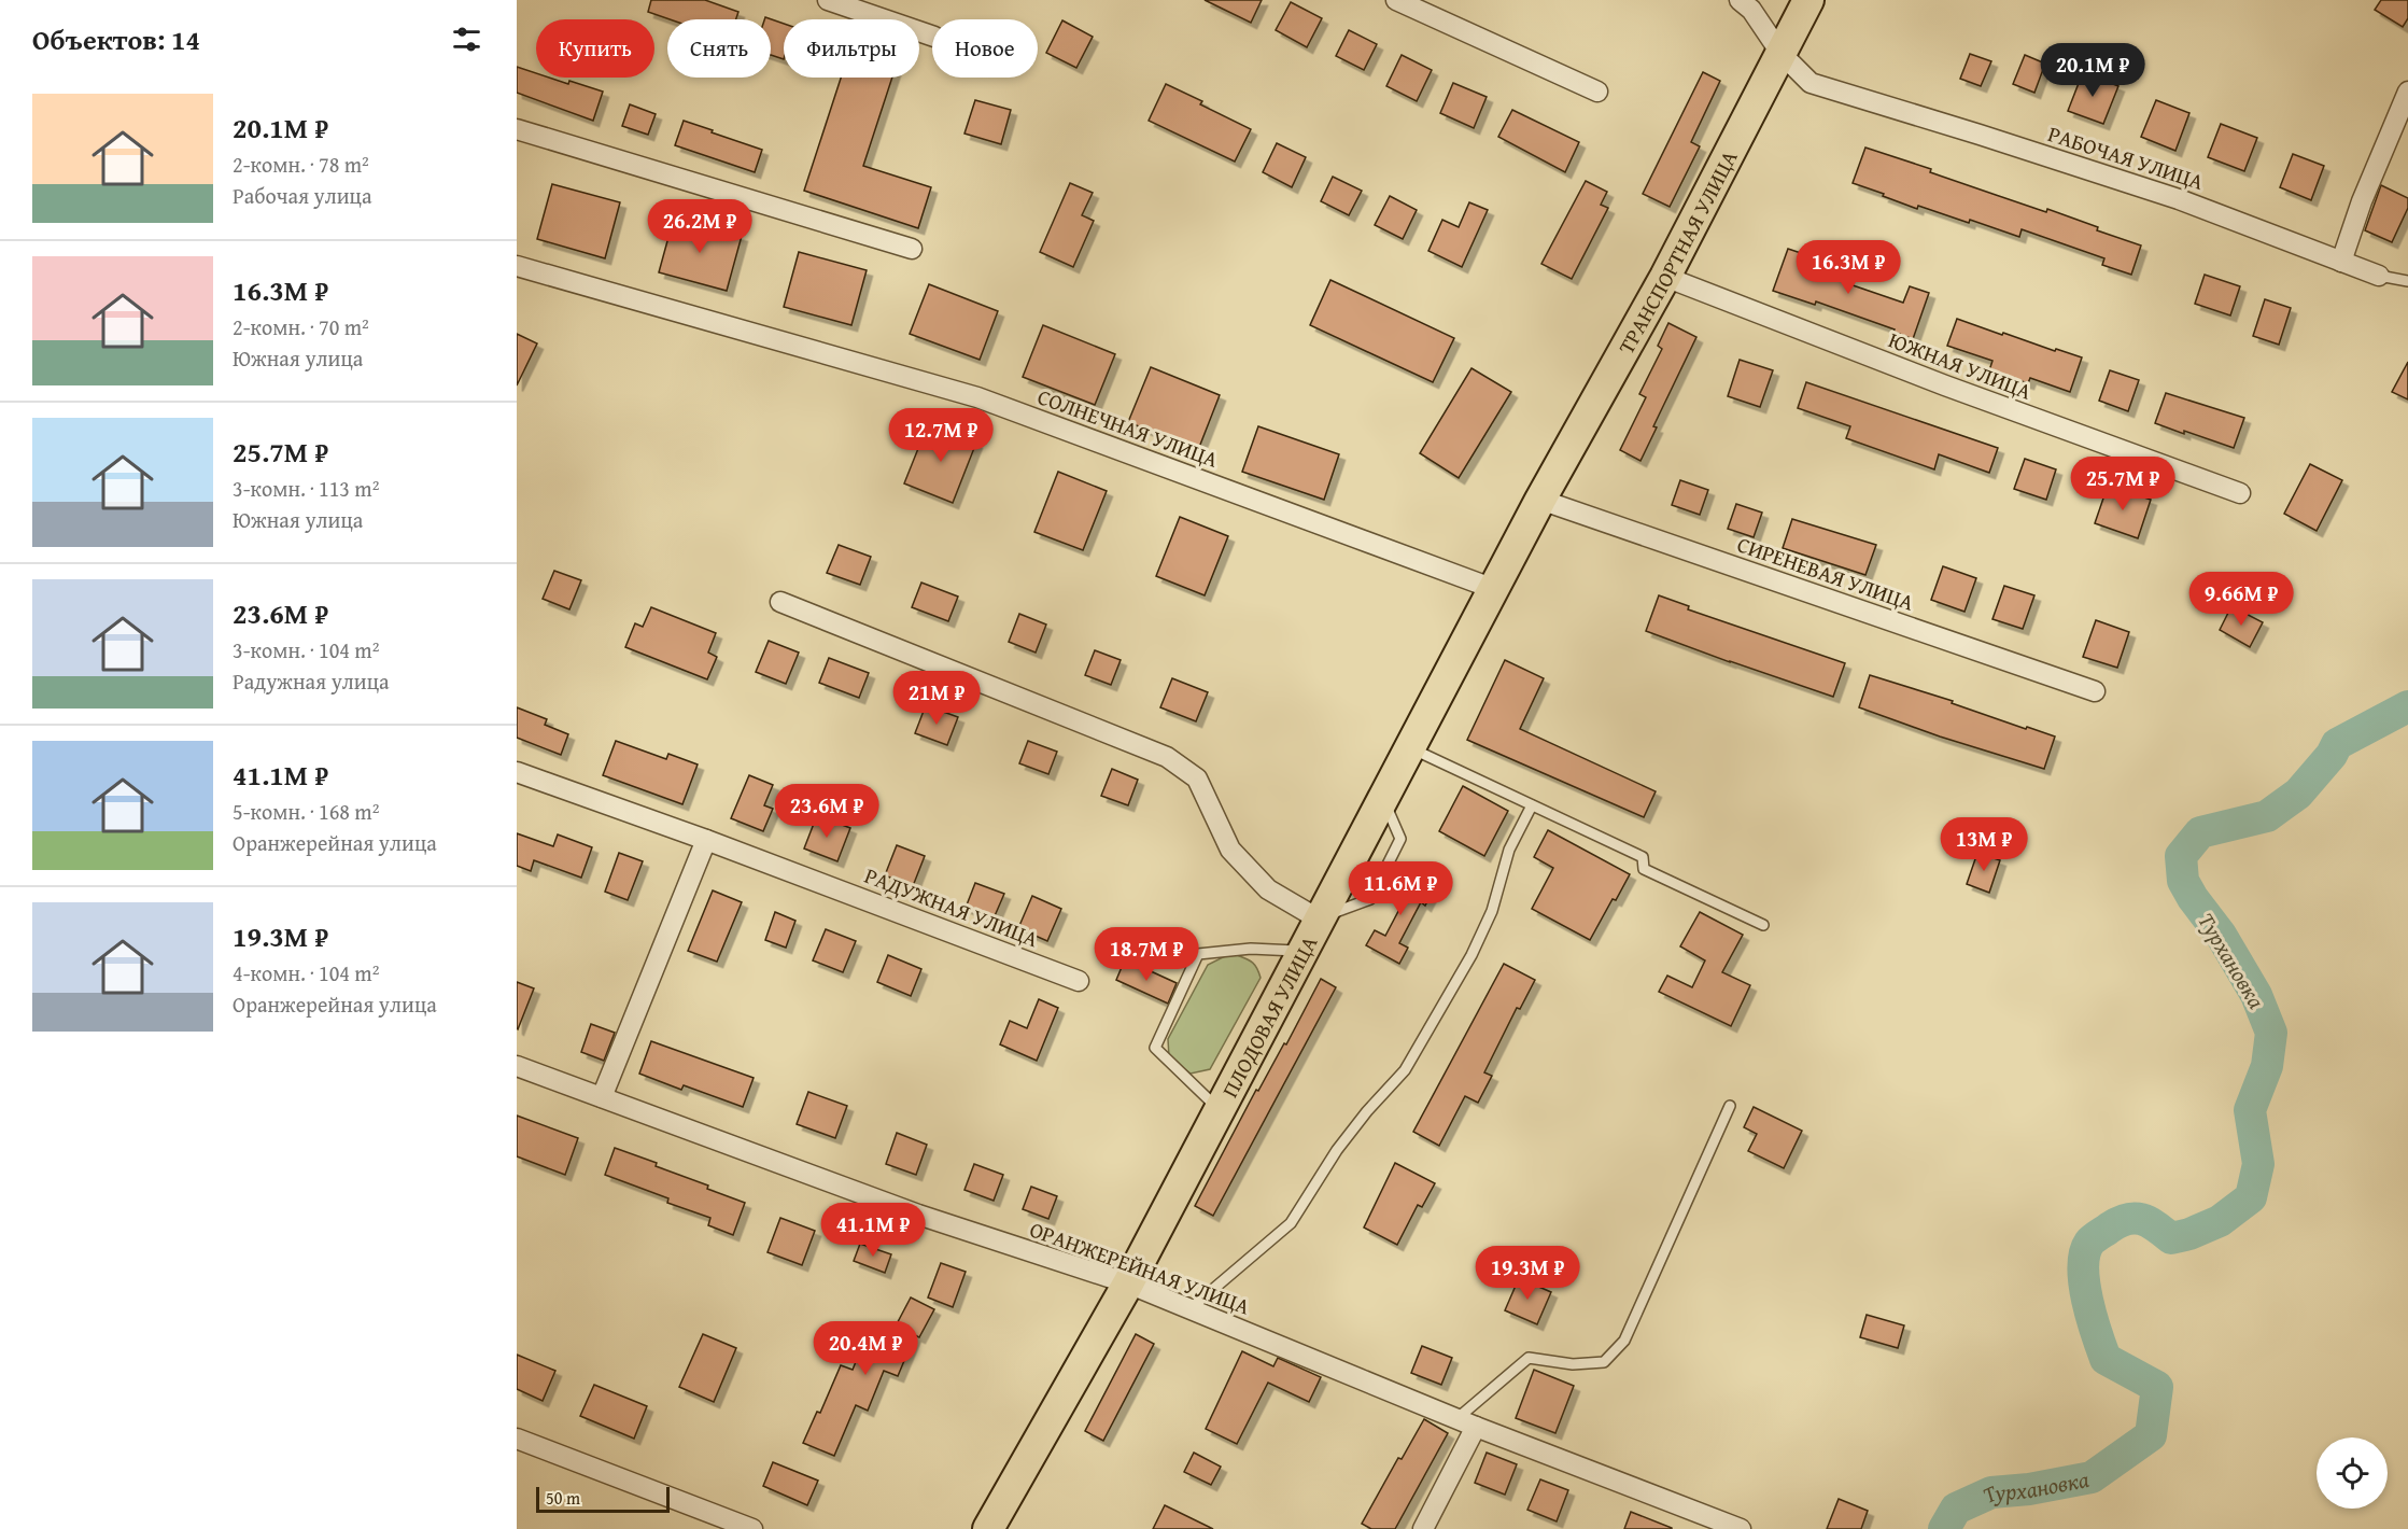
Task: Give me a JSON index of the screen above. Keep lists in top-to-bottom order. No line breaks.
{"streets":{"main road":["ТРАНСПОРТНАЯ УЛИЦА","ПЛОДОВАЯ УЛИЦА"],"street":["РАБОЧАЯ УЛИЦА","ЮЖНАЯ УЛИЦА","СОЛНЕЧНАЯ УЛИЦА","СИРЕНЕВАЯ УЛИЦА","РАДУЖНАЯ УЛИЦА","ОРАНЖЕРЕЙНАЯ УЛИЦА"]},"crossings":[["РАБОЧАЯ УЛИЦА","ТРАНСПОРТНАЯ УЛИЦА"],["ТРАНСПОРТНАЯ УЛИЦА","ЮЖНАЯ УЛИЦА"],["ТРАНСПОРТНАЯ УЛИЦА","СИРЕНЕВАЯ УЛИЦА"],["ТРАНСПОРТНАЯ УЛИЦА","ПЛОДОВАЯ УЛИЦА"],["СОЛНЕЧНАЯ УЛИЦА","ПЛОДОВАЯ УЛИЦА"],["СИРЕНЕВАЯ УЛИЦА","ПЛОДОВАЯ УЛИЦА"],["ПЛОДОВАЯ УЛИЦА","ОРАНЖЕРЕЙНАЯ УЛИЦА"]],"water":["Турхановка"],"scale_bar":"50 m","page":{"heading":"Объектов: 14","chip":["Купить","Снять","Фильтры","Новое"],"price":["20.1M ₽","26.2M ₽","16.3M ₽","12.7M ₽","25.7M ₽","9.66M ₽","21M ₽","23.6M ₽","13M ₽","11.6M ₽","18.7M ₽","41.1M ₽","19.3M ₽","20.4M ₽"],"list":[{"name":"20.1M ₽","note":"2-комн. · 78 m² · Рабочая улица"},{"name":"16.3M ₽","note":"2-комн. · 70 m² · Южная улица"},{"name":"25.7M ₽","note":"3-комн. · 113 m² · Южная улица"},{"name":"23.6M ₽","note":"3-комн. · 104 m² · Радужная улица"},{"name":"41.1M ₽","note":"5-комн. · 168 m² · Оранжерейная улица"},{"name":"19.3M ₽","note":"4-комн. · 104 m² · Оранжерейная улица"}],"scale":"50 m"}}
